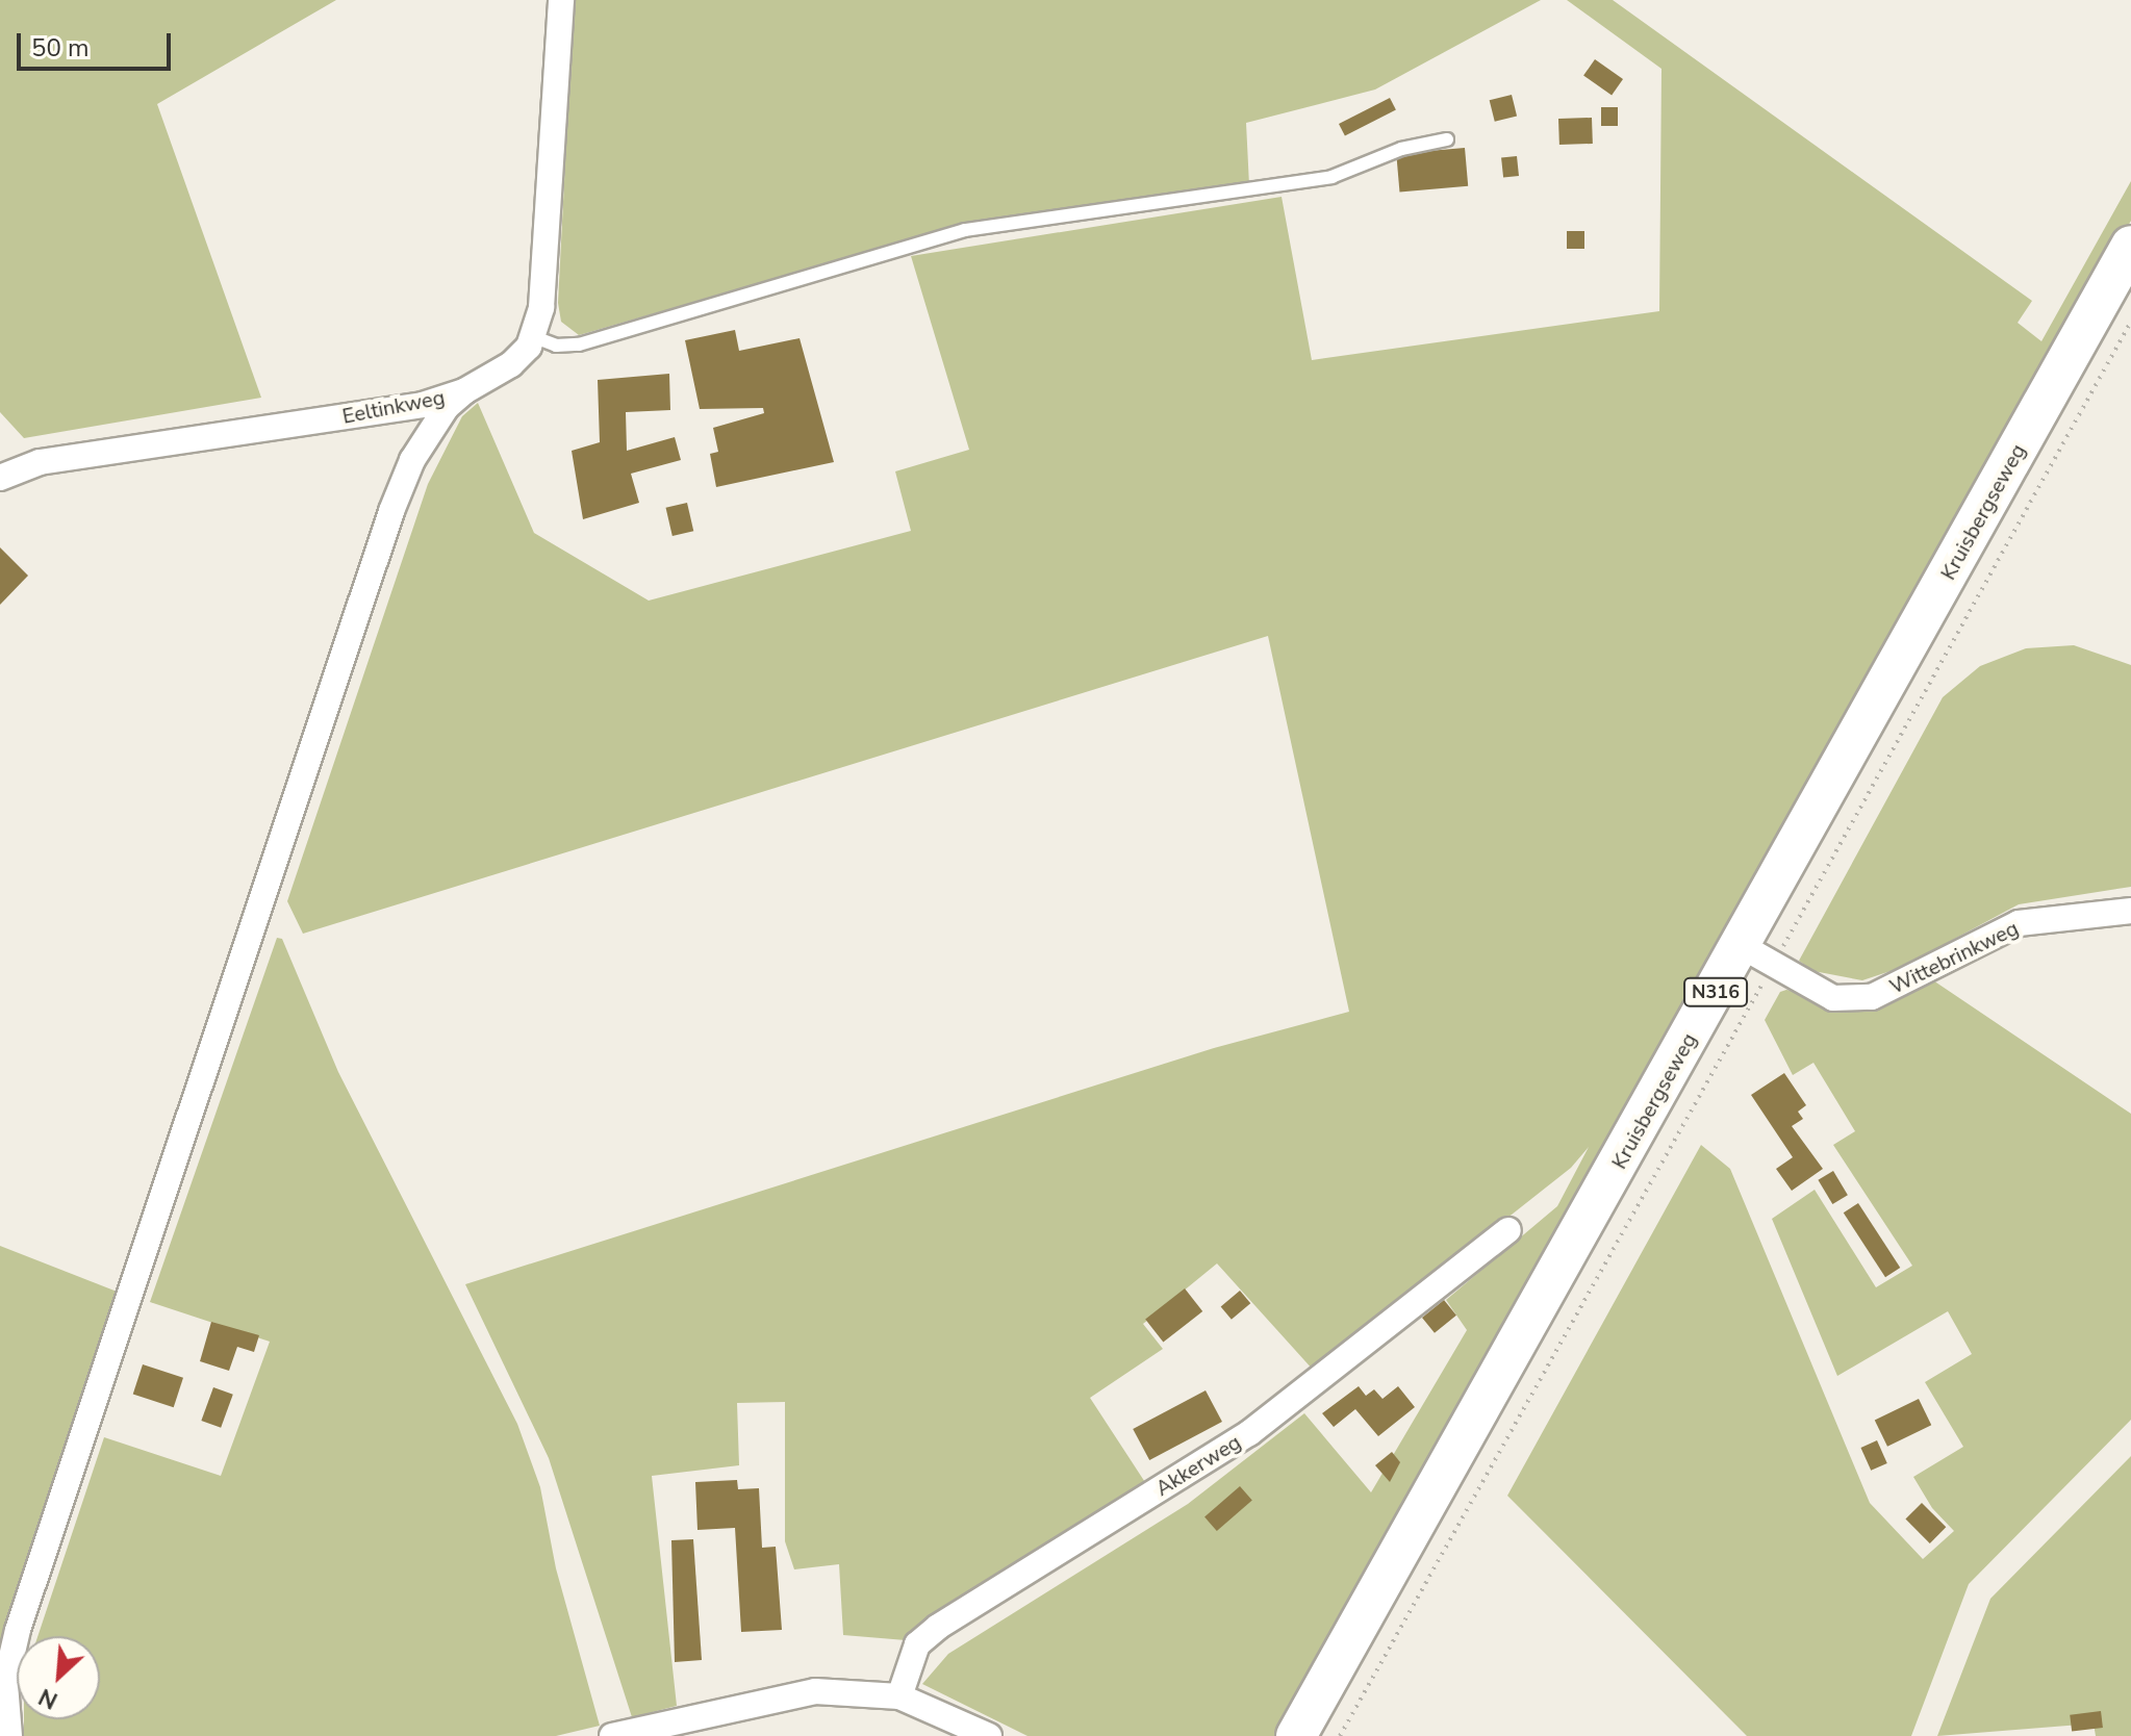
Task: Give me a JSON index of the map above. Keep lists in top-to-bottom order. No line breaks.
{"streets":{"main road":["Kruisbergseweg","N316"],"street":["Eeltinkweg","Wittebrinkweg","Akkerweg"]},"crossings":[["Kruisbergseweg","Wittebrinkweg"]],"scale_bar":"50 m","north":"bottom left"}
